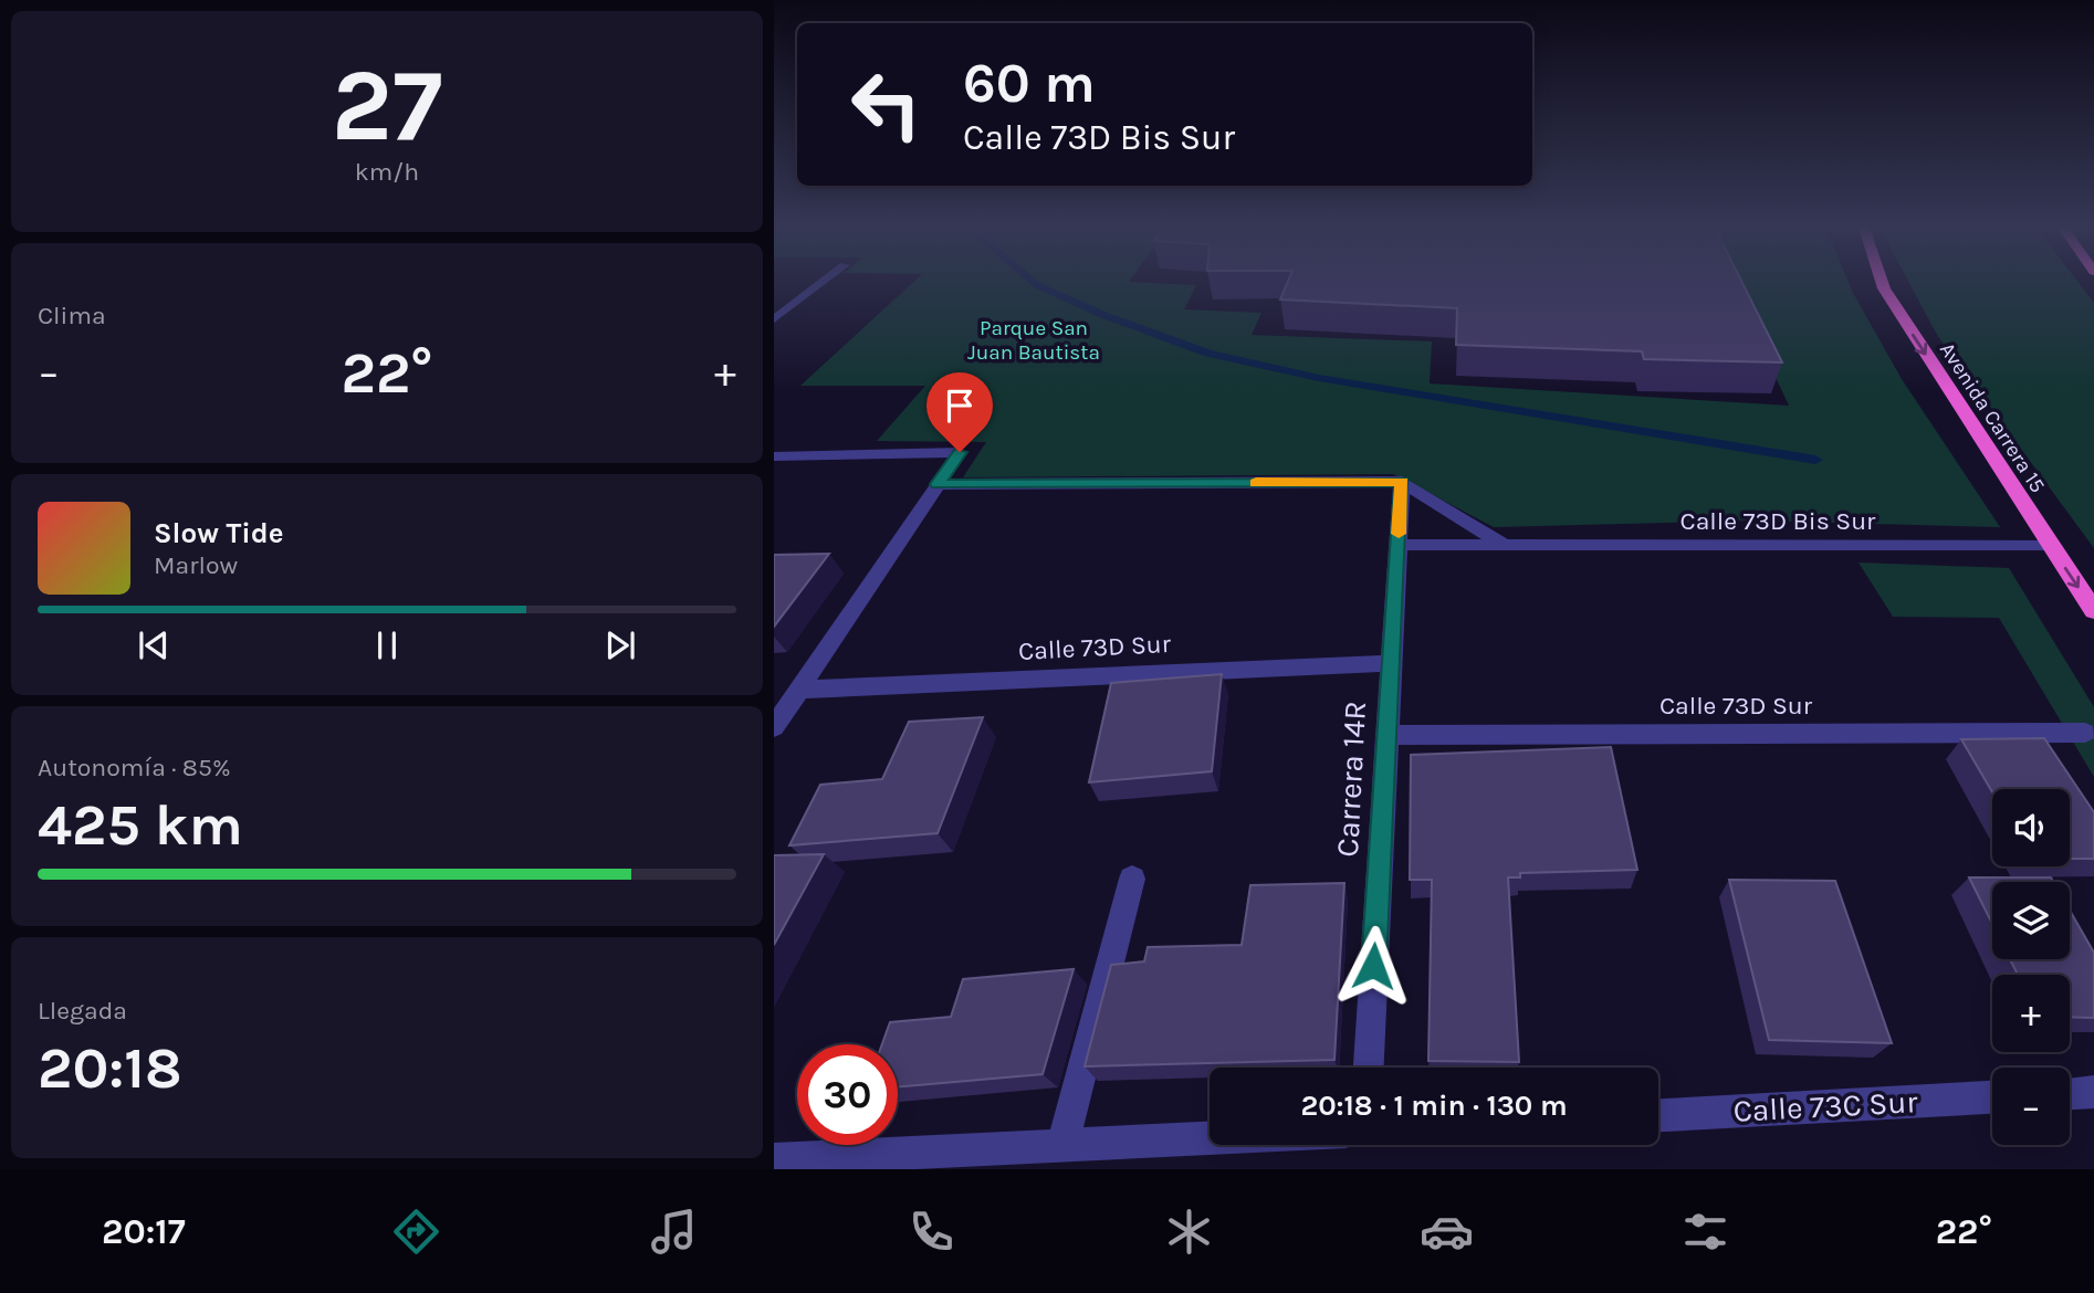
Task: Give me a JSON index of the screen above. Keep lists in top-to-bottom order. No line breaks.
{"streets":{"highway":["Avenida Carrera 15"],"street":["Calle 73D Bis Sur","Calle 73D Sur","Carrera 14R","Calle 73C Sur"]},"crossings":[["Avenida Carrera 15","Calle 73D Bis Sur"],["Calle 73D Bis Sur","Carrera 14R"],["Calle 73D Sur","Carrera 14R"]],"one_way":["Avenida Carrera 15"],"parks":["Parque San Juan Bautista"],"page":{"tile":[["27","km/h"],"Clima",["Autonomía · 85%","425 km"],["Llegada","20:18"]],"turn":["60 m","Calle 73D Bis Sur"],"heat":["−","22°","+"],"song":["Slow Tide","Marlow"],"map_buttons":["+","−"],"limit":"30","trip":"20:18 · 1 min · 130 m","tabs":["20:17","22°"]}}
